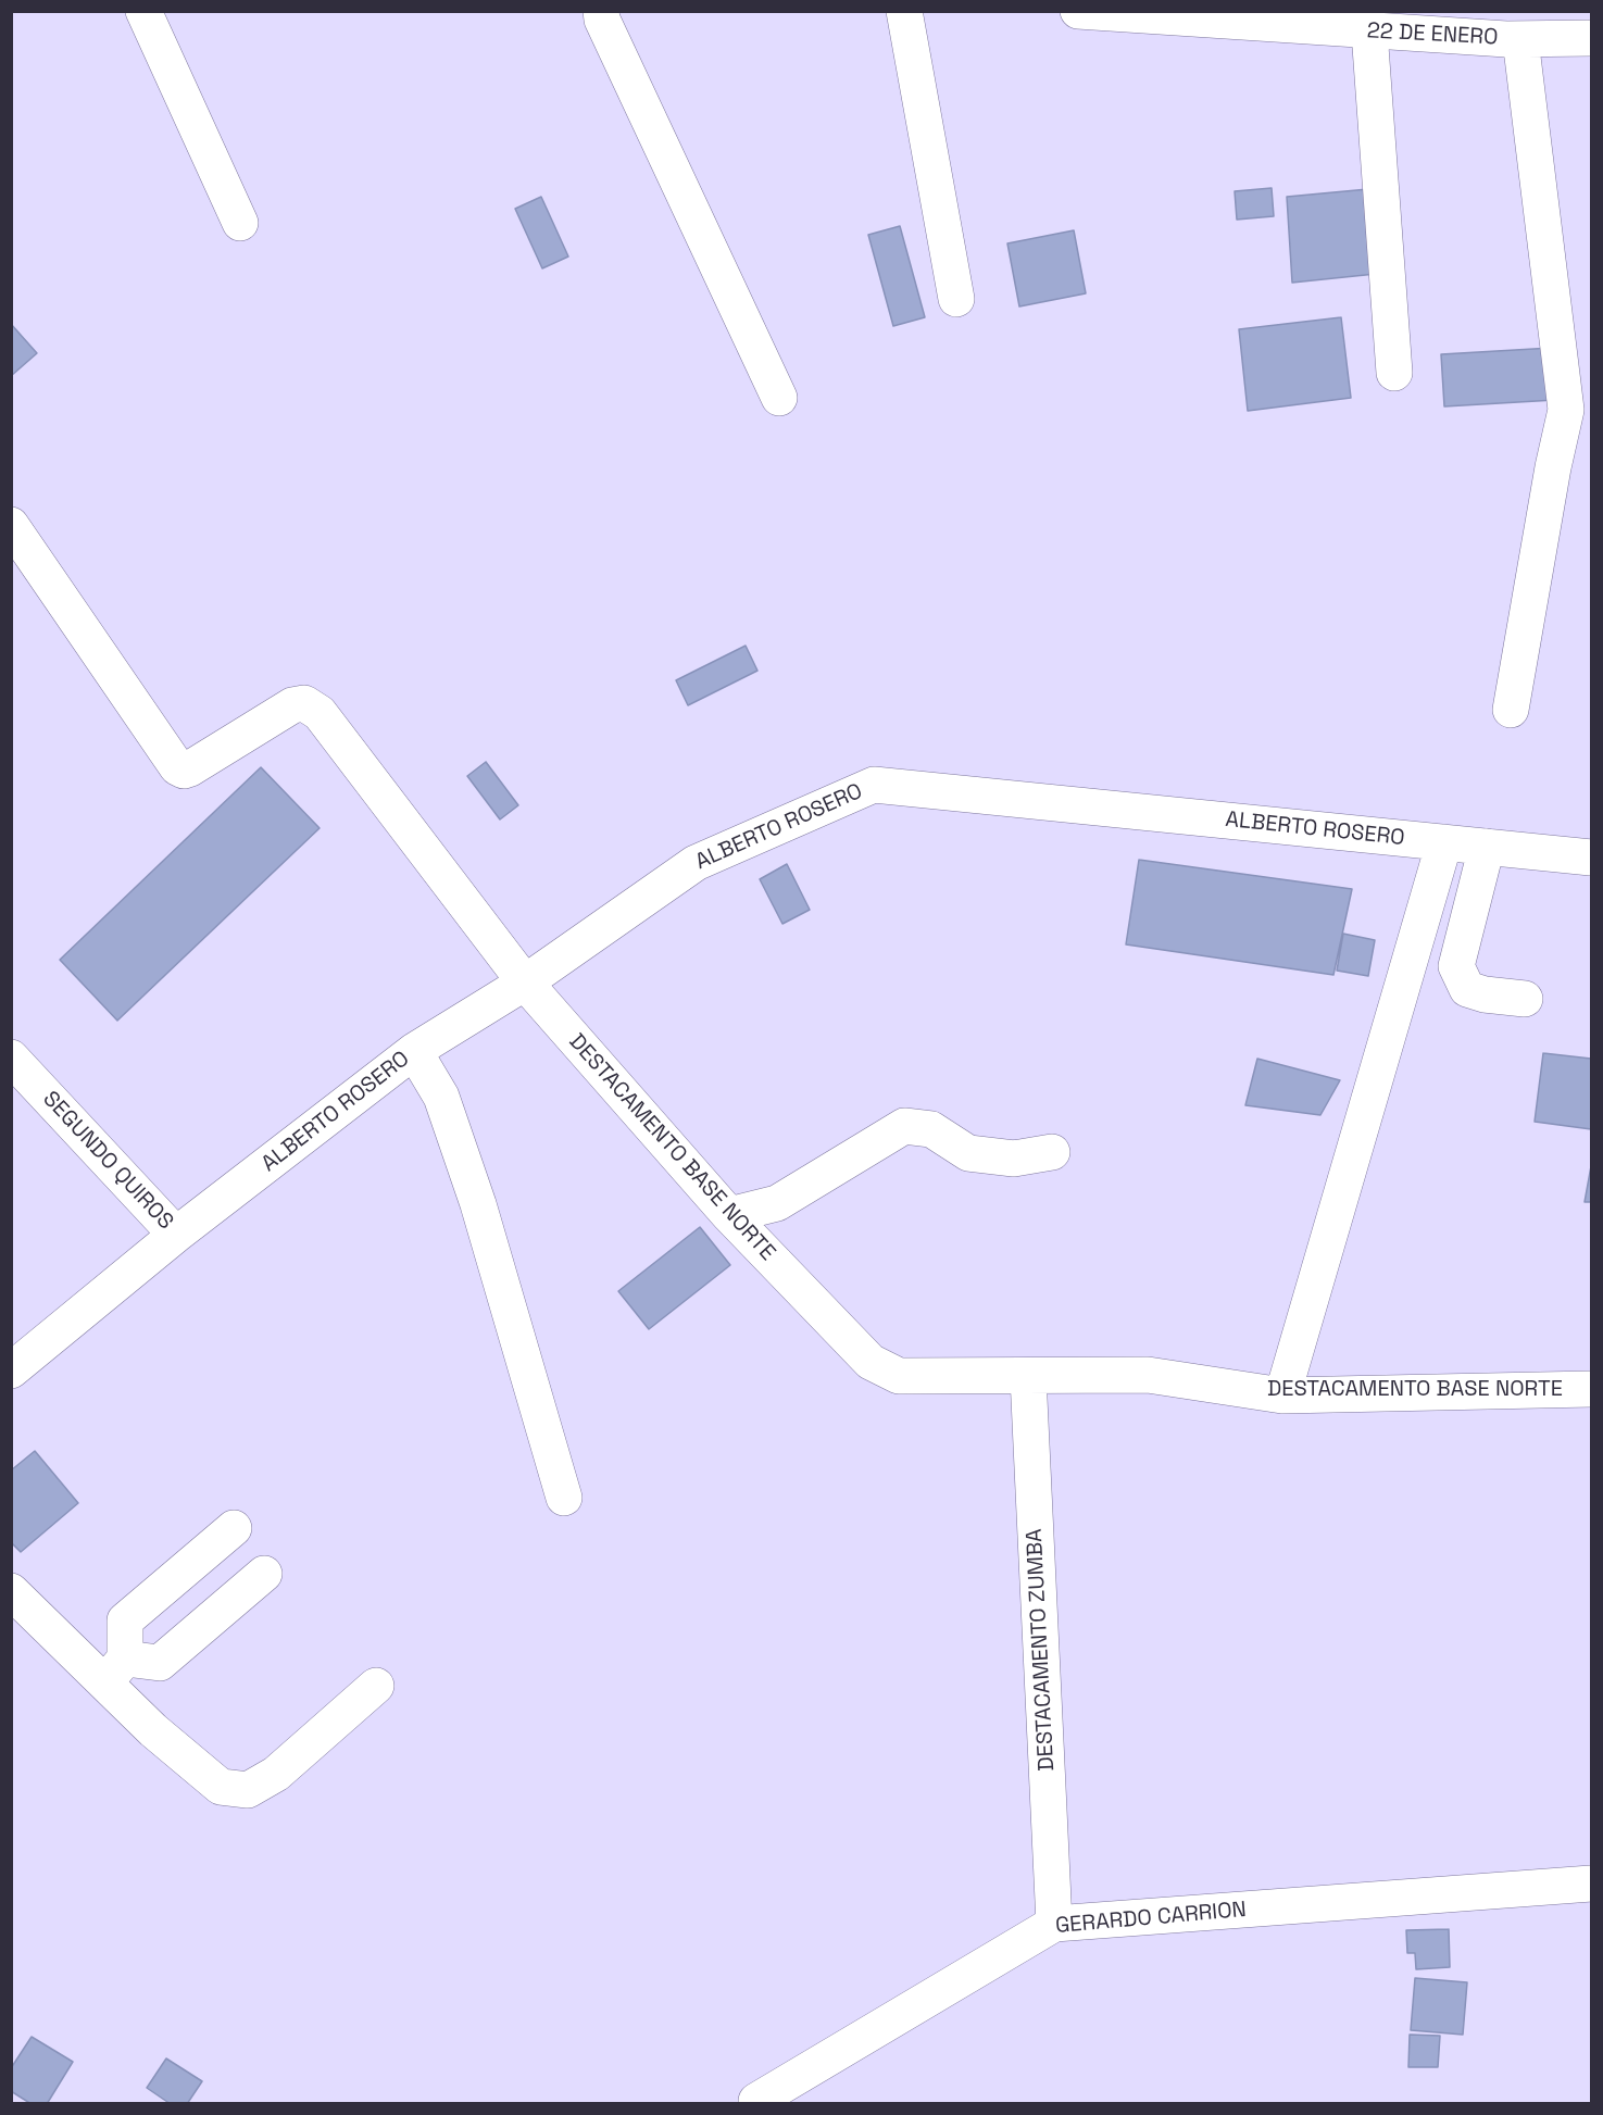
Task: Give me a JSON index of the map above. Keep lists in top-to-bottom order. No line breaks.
{"streets":{"street":["22 DE ENERO","ALBERTO ROSERO","DESTACAMENTO BASE NORTE","SEGUNDO QUIROS","DESTACAMENTO ZUMBA","GERARDO CARRION"]},"crossings":[["ALBERTO ROSERO","DESTACAMENTO BASE NORTE"],["ALBERTO ROSERO","SEGUNDO QUIROS"],["DESTACAMENTO BASE NORTE","DESTACAMENTO ZUMBA"],["DESTACAMENTO ZUMBA","GERARDO CARRION"]]}
